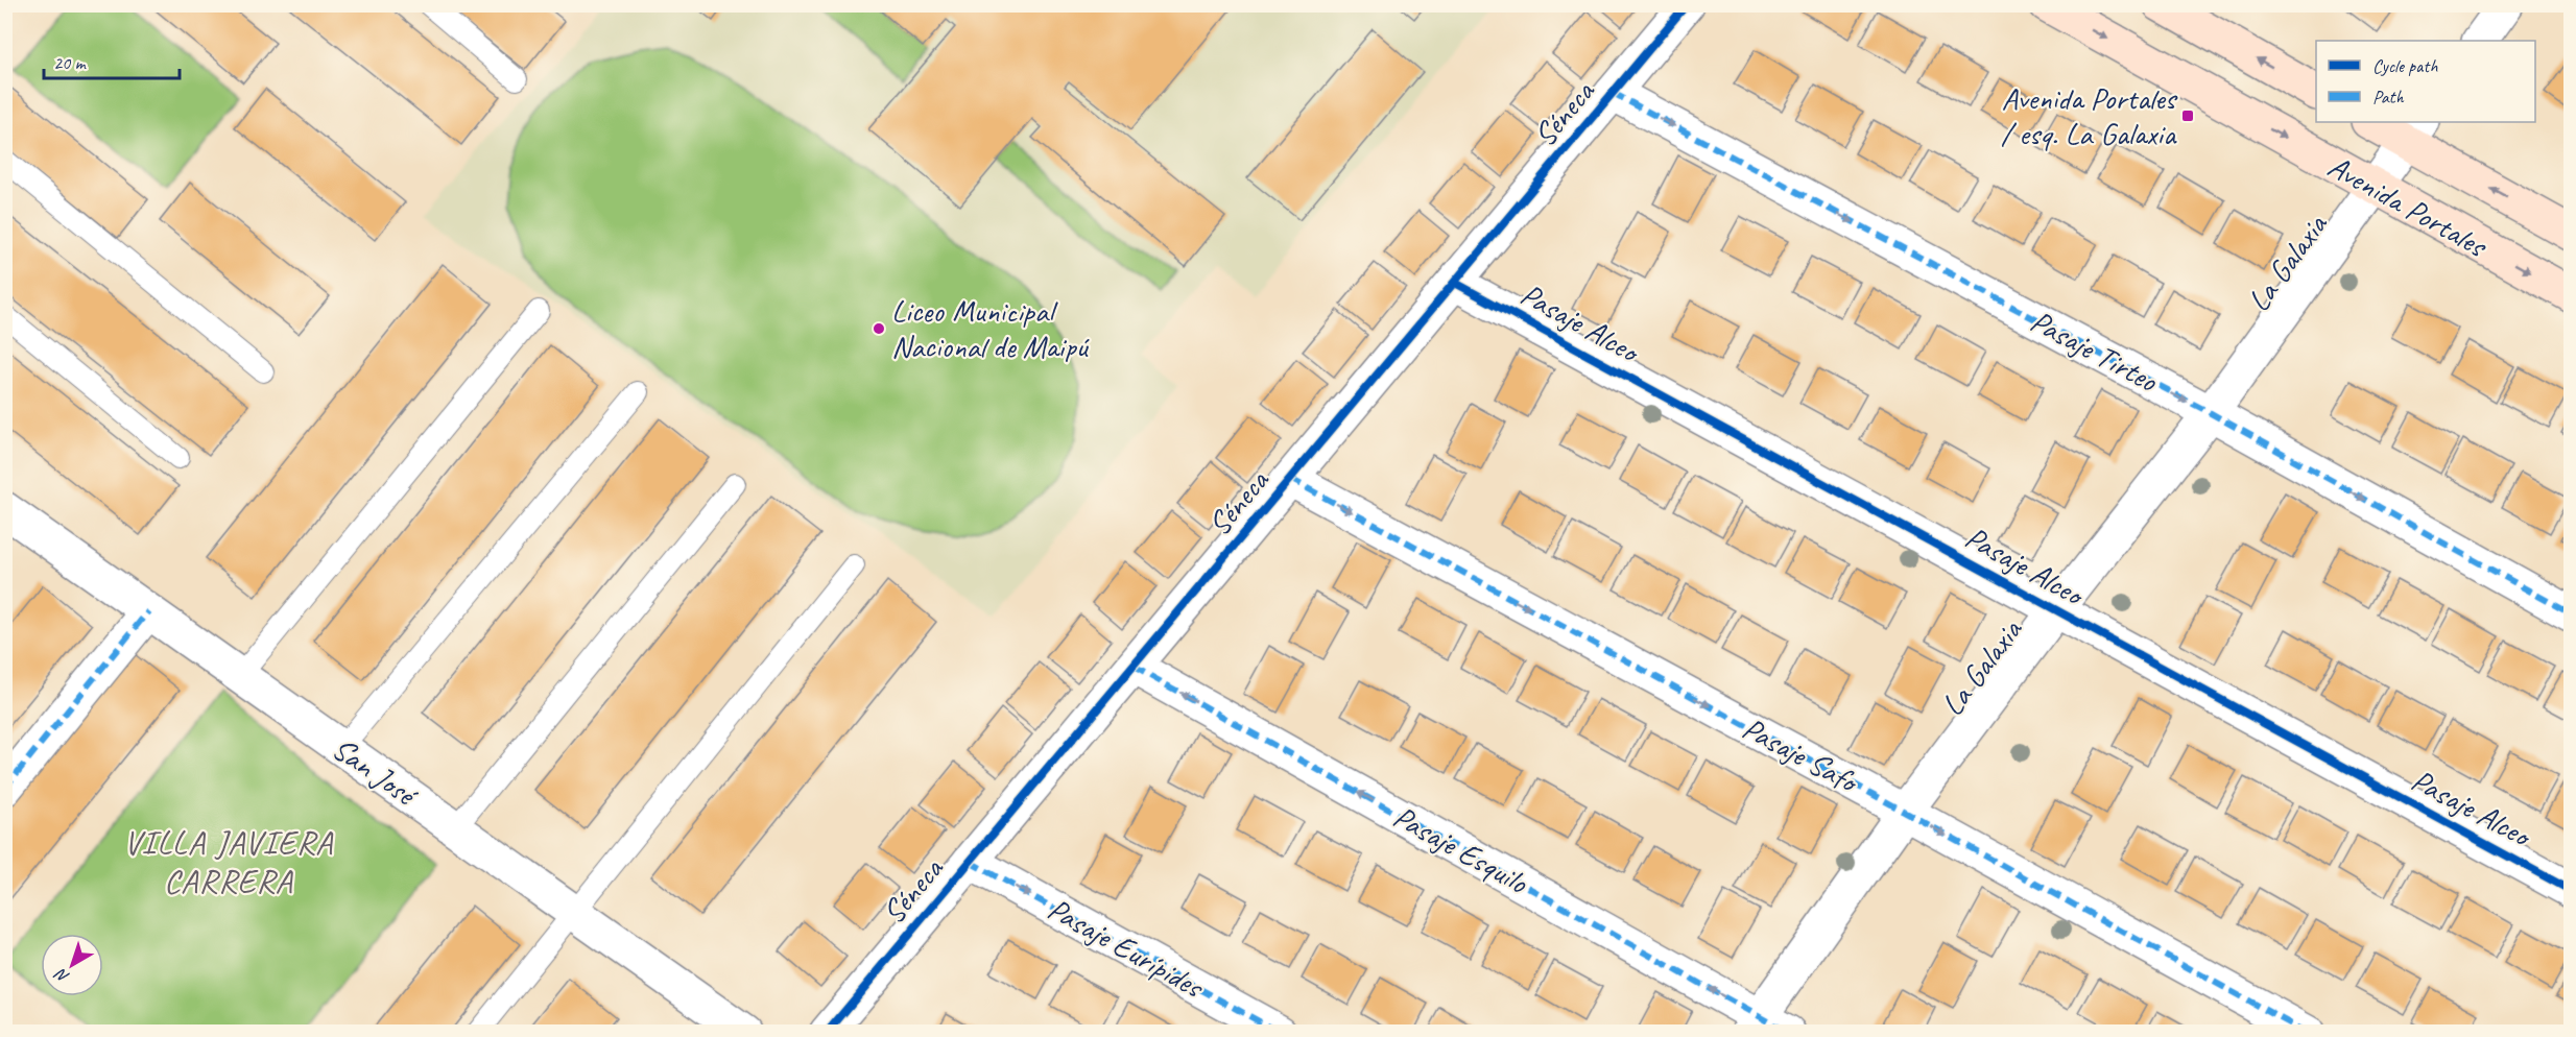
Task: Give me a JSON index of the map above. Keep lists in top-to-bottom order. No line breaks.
{"streets":{"main road":["Avenida Portales"],"street":["Séneca","La Galaxia","Pasaje Alceo","Pasaje Tirteo","Pasaje Safo","San José","Pasaje Esquilo","Pasaje Eurípides"]},"crossings":[["Séneca","Pasaje Alceo"],["Séneca","Pasaje Tirteo"],["Séneca","Pasaje Safo"],["Séneca","Pasaje Esquilo"],["Séneca","Pasaje Eurípides"],["Avenida Portales","La Galaxia"],["La Galaxia","Pasaje Alceo"],["La Galaxia","Pasaje Tirteo"],["La Galaxia","Pasaje Safo"],["La Galaxia","Pasaje Esquilo"]],"one_way":["Pasaje Tirteo","Pasaje Safo","Pasaje Esquilo","Pasaje Eurípides"],"districts":["VILLA JAVIERA CARRERA"],"places":{"transit":["Avenida Portales / esq. La Galaxia"],"other":["Liceo Municipal Nacional de Maipú"]},"legend":["Cycle path","Path"],"scale_bar":"20 m","north":"bottom left"}
